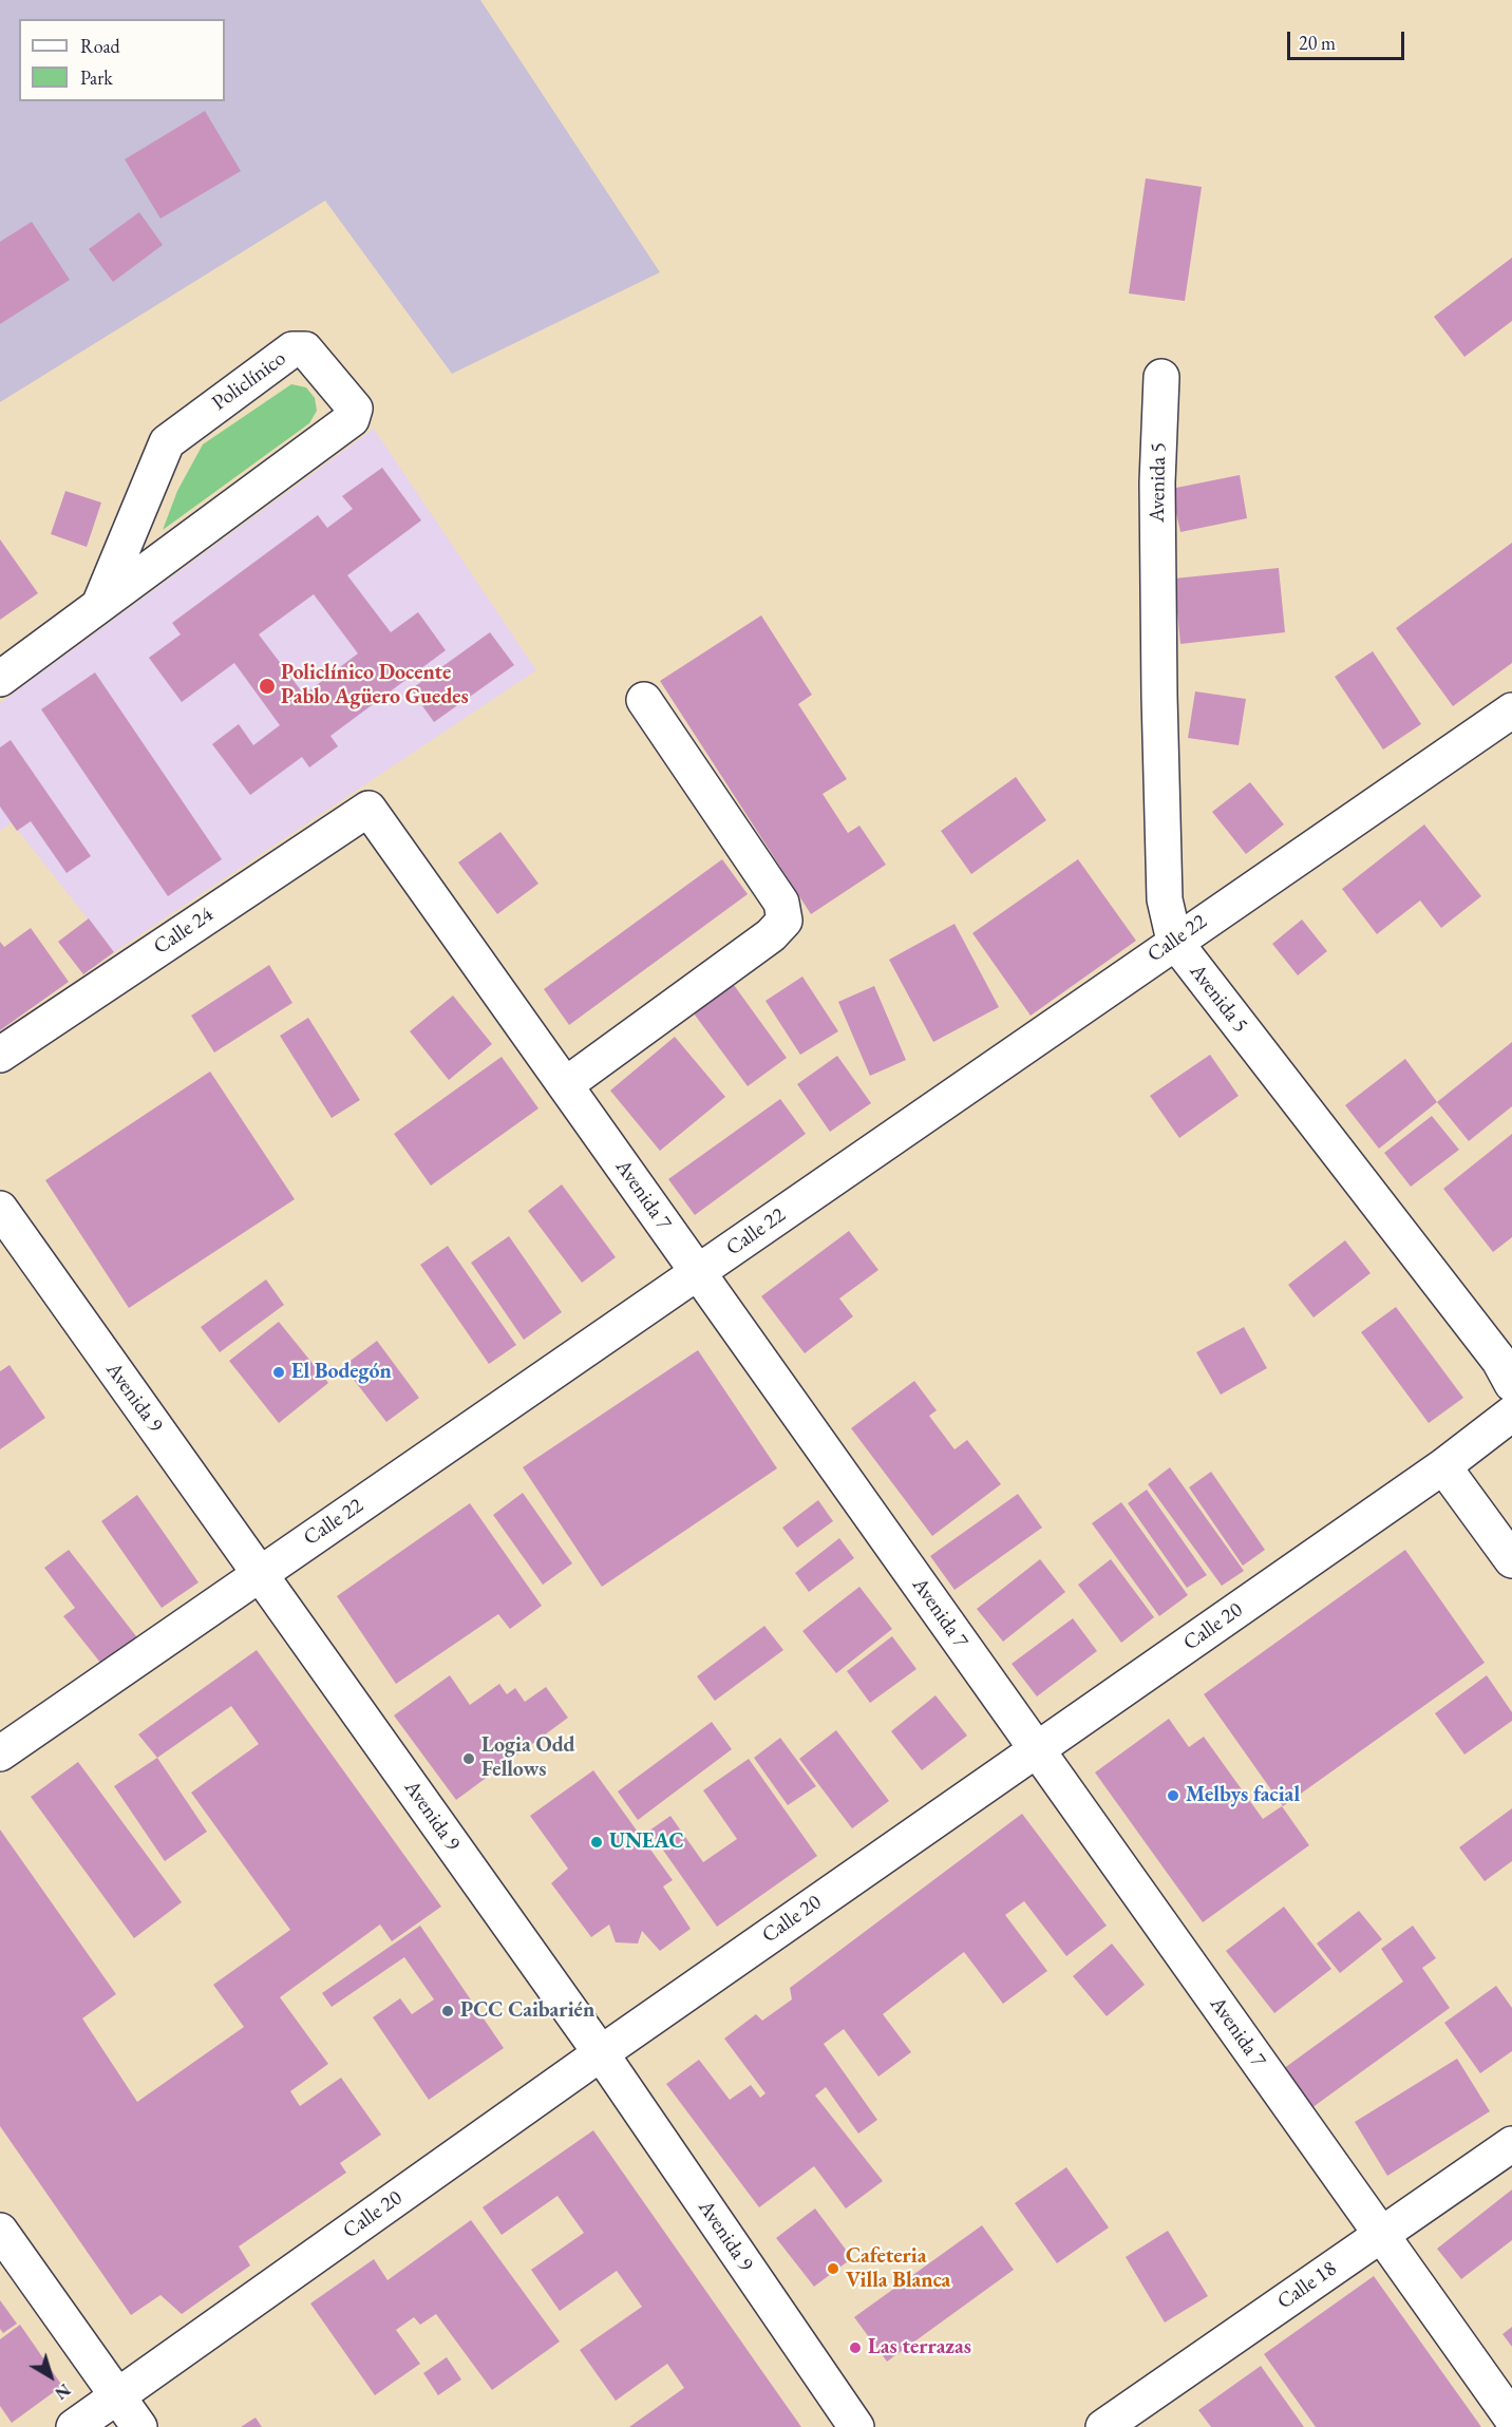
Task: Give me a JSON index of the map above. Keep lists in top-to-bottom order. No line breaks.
{"streets":{"street":["Policlínico","Avenida 5","Calle 24","Calle 22","Avenida 7","Avenida 9","Calle 20","Calle 18"]},"crossings":[["Avenida 5","Calle 22"],["Calle 24","Avenida 7"],["Calle 22","Avenida 7"],["Calle 22","Avenida 9"],["Avenida 7","Calle 20"],["Avenida 7","Calle 18"],["Avenida 9","Calle 20"]],"places":["Policlínico Docente Pablo Agüero Guedes","El Bodegón","Logia Odd Fellows","Melbys facial","UNEAC","PCC Caibarién","Cafeteria Villa Blanca","Las terrazas"],"legend":["Road","Park"],"scale_bar":"20 m","north":"bottom right"}
